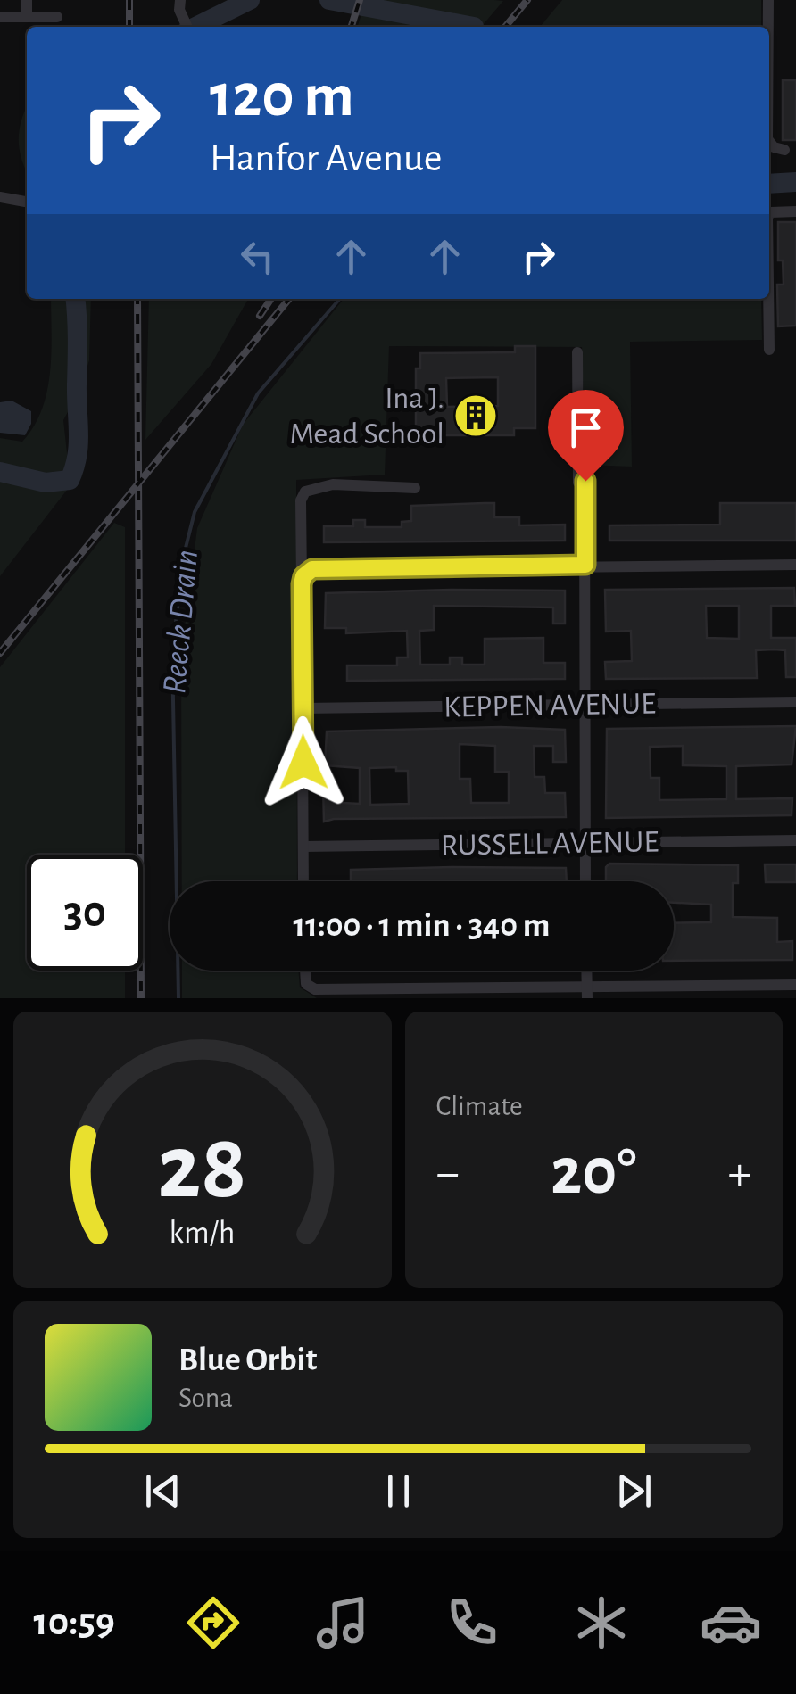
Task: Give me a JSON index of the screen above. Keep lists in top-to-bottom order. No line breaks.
{"streets":{"street":["KEPPEN AVENUE","RUSSELL AVENUE"]},"water":["Reeck Drain"],"places":{"building":["Ina J. Mead School"]},"page":{"turn":["120 m","Hanfor Avenue"],"limit":"30","trip":"11:00 · 1 min · 340 m","tile":"Climate","heat":["−","20°","+"],"song":["Blue Orbit","Sona"],"tabs":"10:59","gauge":["28","km/h"]}}
